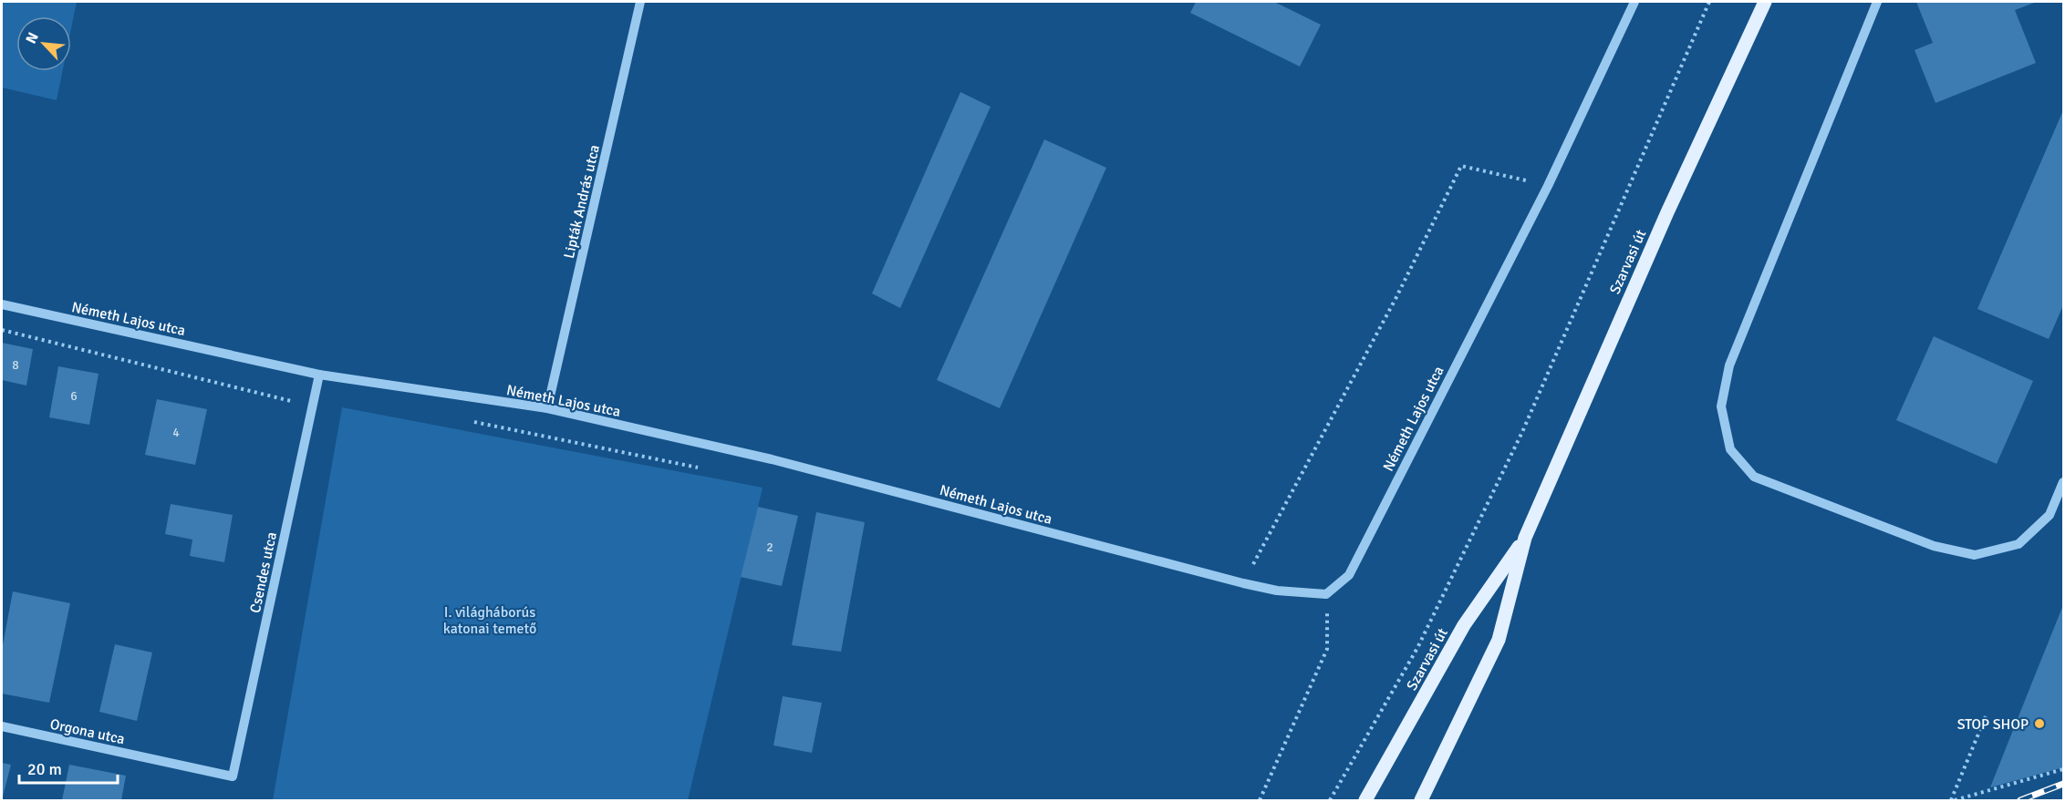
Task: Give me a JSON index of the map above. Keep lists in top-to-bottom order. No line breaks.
{"streets":{"main road":["Szarvasi út"],"street":["Lipták András utca","Németh Lajos utca","Csendes utca","Orgona utca"]},"crossings":[["Lipták András utca","Németh Lajos utca"],["Németh Lajos utca","Csendes utca"],["Csendes utca","Orgona utca"]],"parks":["I. világháborús katonai temető"],"places":["STOP SHOP"],"house_numbers":["8","6","4","2"],"scale_bar":"20 m","north":"top left"}
